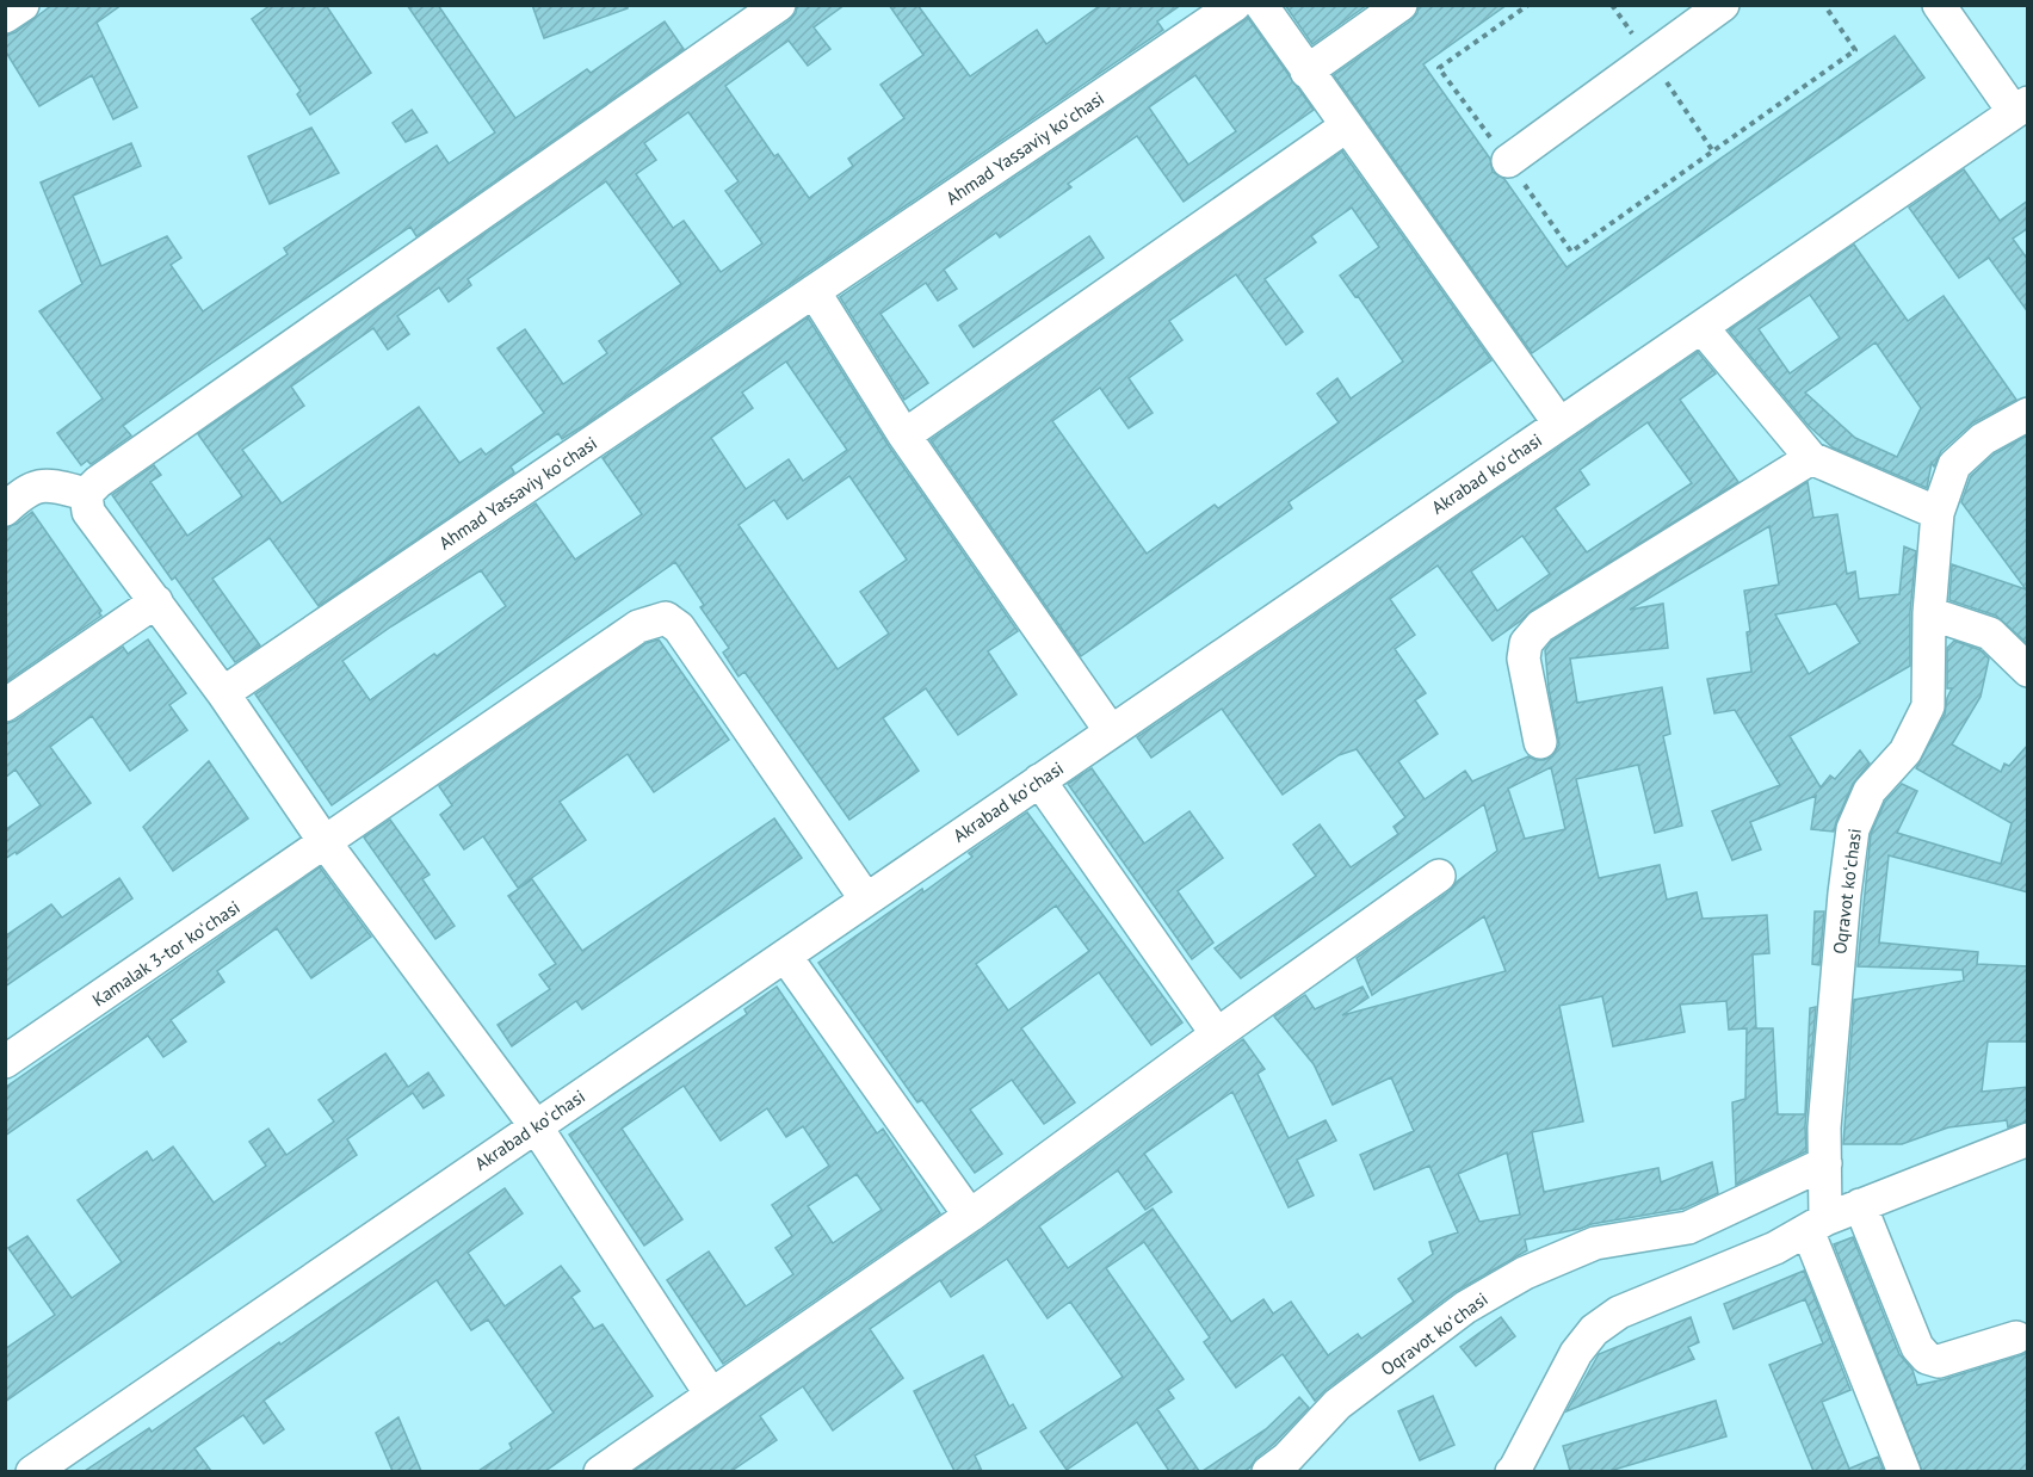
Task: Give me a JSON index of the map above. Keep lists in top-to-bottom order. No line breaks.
{"streets":{"street":["Ahmad Yassaviy koʻchasi","Akrabad koʻchasi","Oqravot koʻchasi","Kamalak 3-tor koʻchasi"]},"crossings":[["Akrabad koʻchasi","Kamalak 3-tor koʻchasi"]]}
